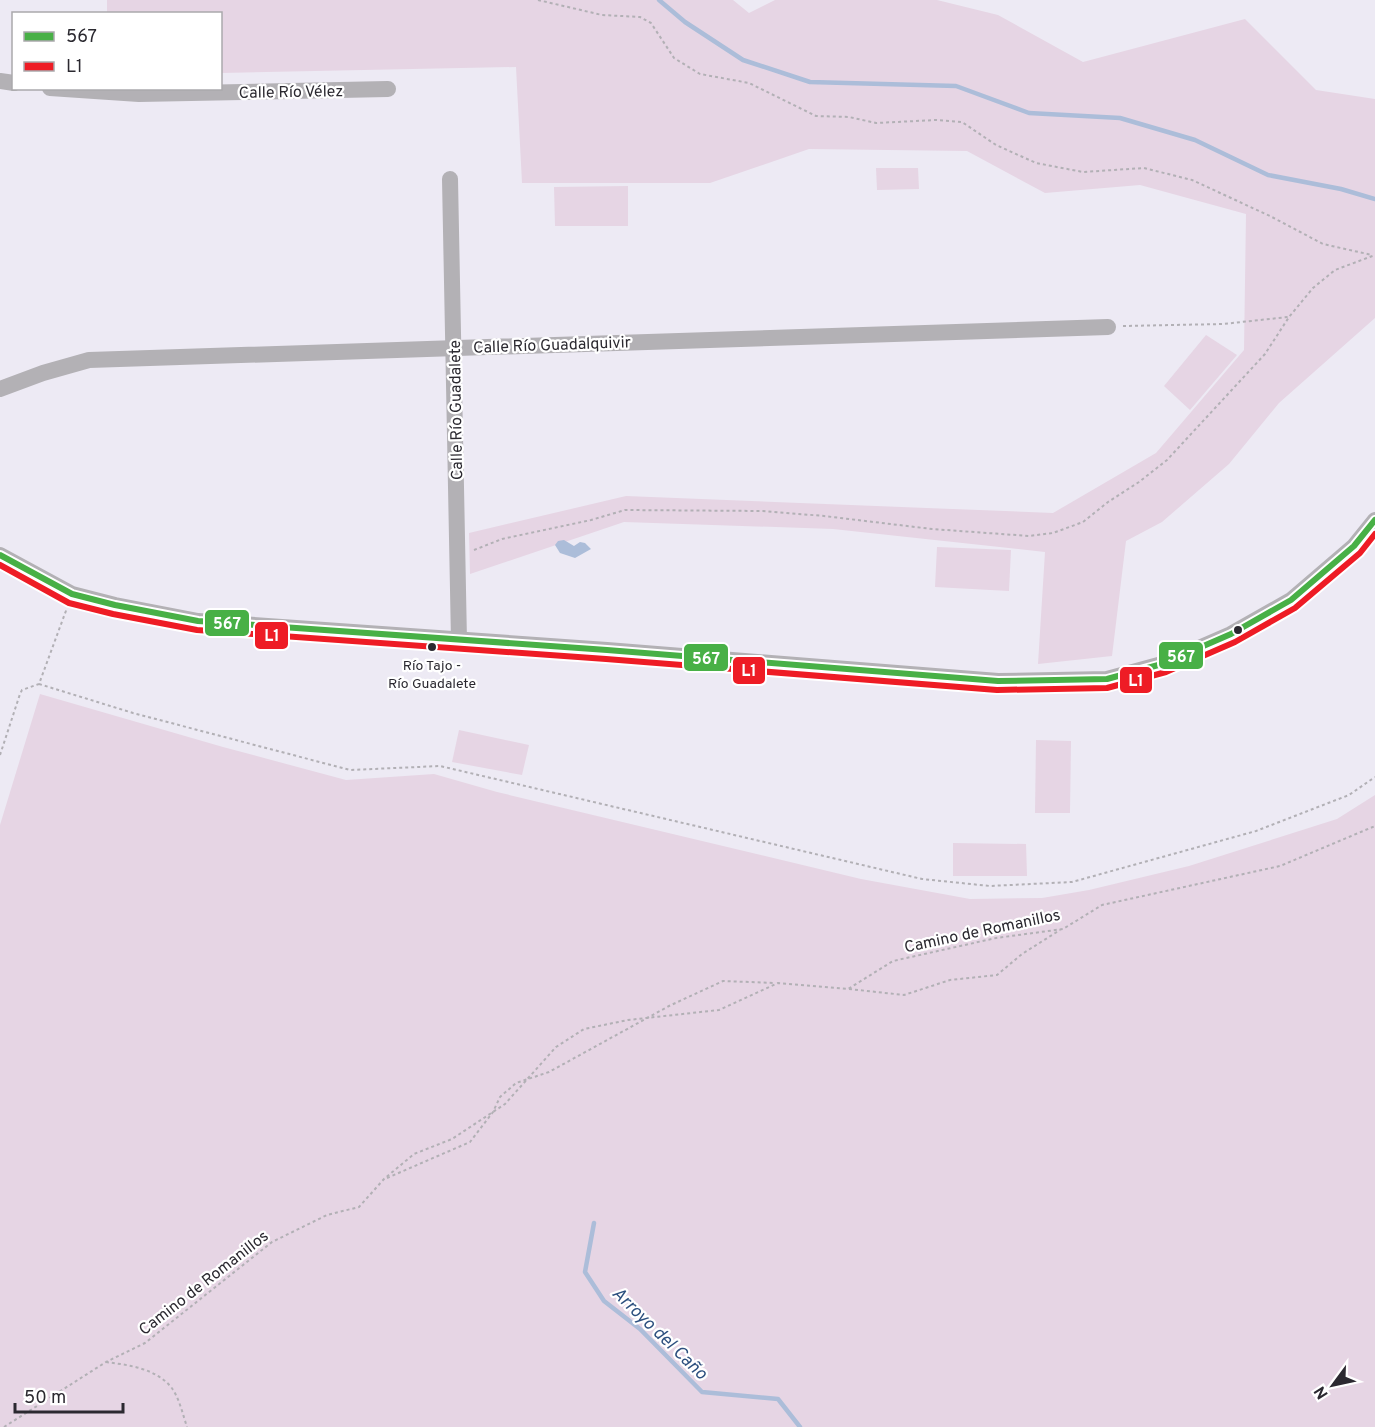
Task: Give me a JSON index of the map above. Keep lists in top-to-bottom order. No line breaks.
{"streets":{"street":["Calle Río Vélez","Calle Río Guadalquivir","Calle Río Guadalete"],"path":["Camino de Romanillos"]},"crossings":[["Calle Río Guadalquivir","Calle Río Guadalete"]],"water":["Arroyo del Caño"],"places":["Río Tajo - Río Guadalete"],"lines":["transit line 567","transit line L1"],"legend":["567","L1"],"scale_bar":"50 m","north":"bottom left"}
